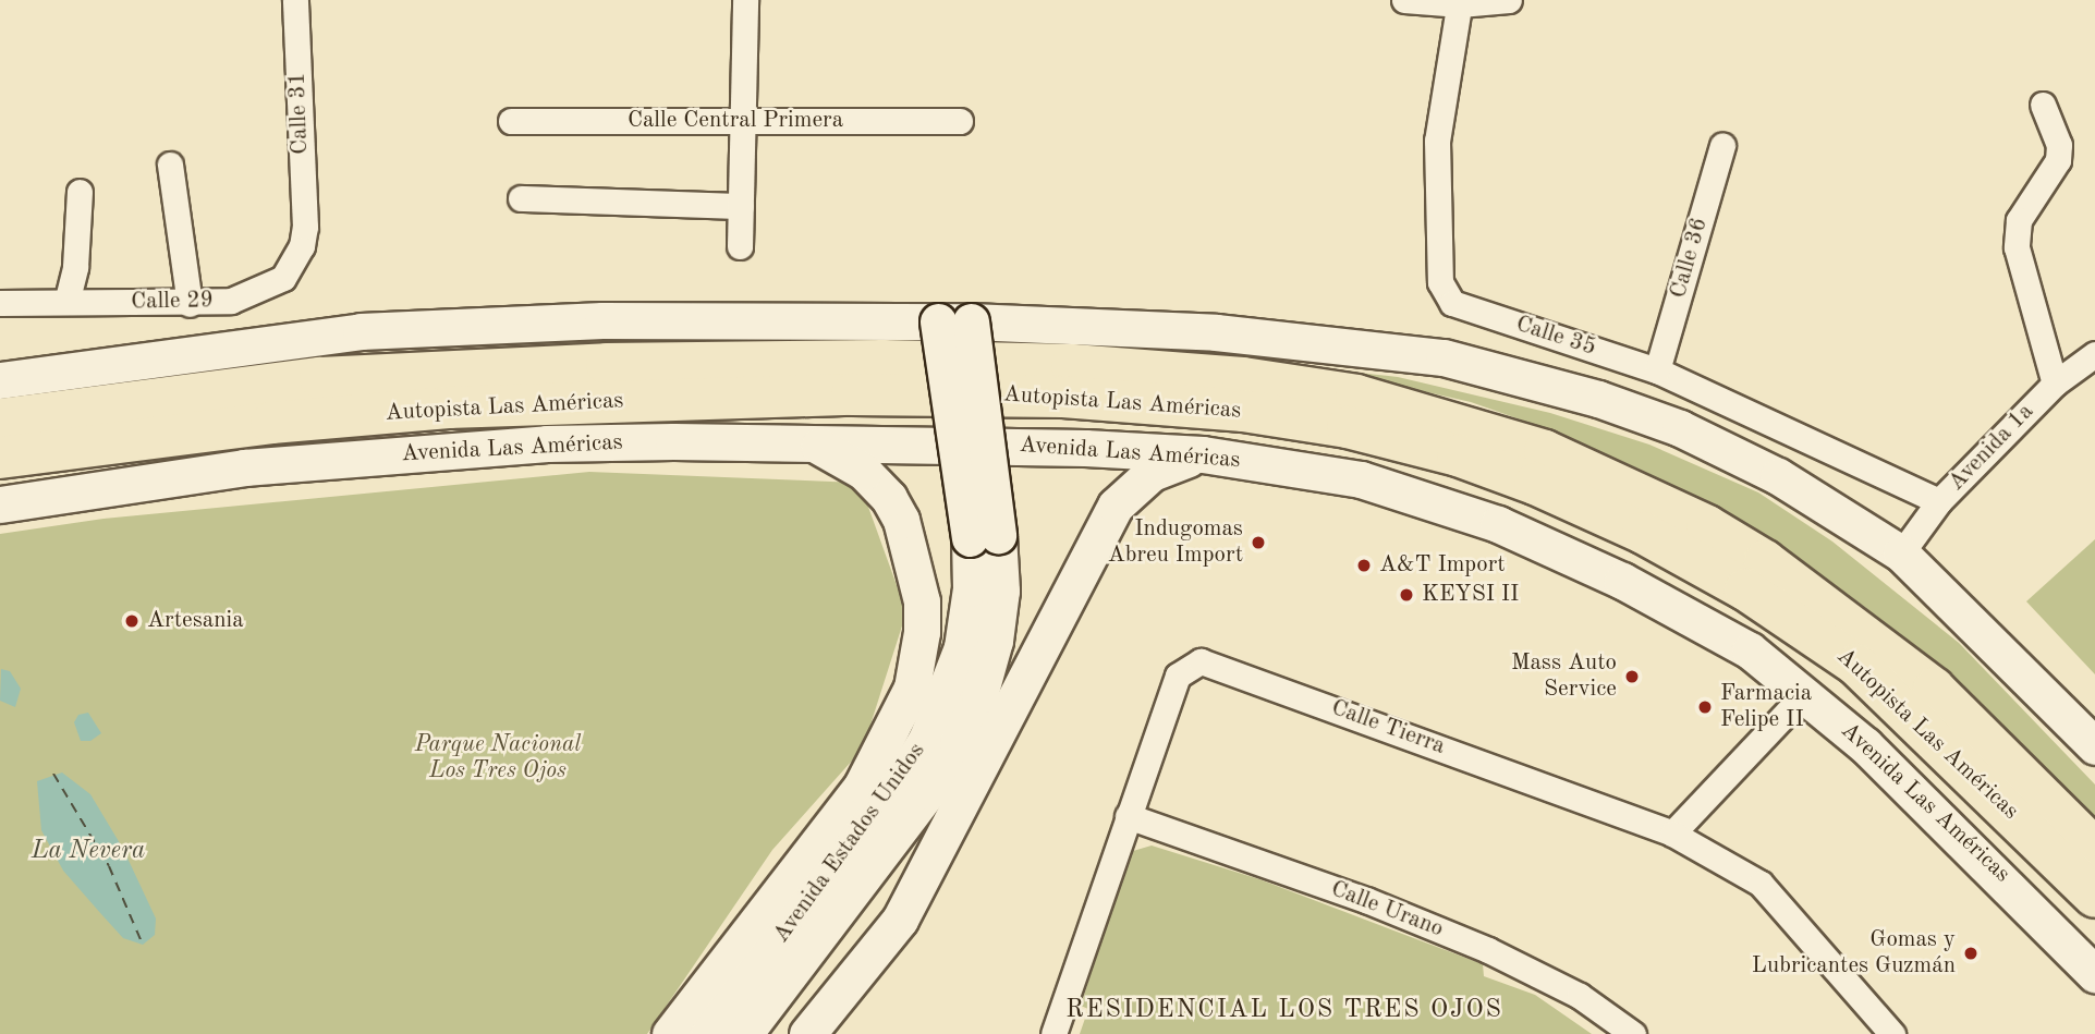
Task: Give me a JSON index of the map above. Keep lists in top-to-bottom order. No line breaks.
{"streets":{"highway":["Autopista Las Américas"],"street":["Calle 31","Calle Central Primera","Calle 36","Calle 29","Calle 35","Avenida 1a","Avenida Las Américas","Calle Tierra","Avenida Estados Unidos","Calle Urano"]},"crossings":[["Calle 31","Calle 29"],["Calle 36","Calle 35"],["Calle 35","Avenida 1a"],["Calle Tierra","Calle Urano"]],"districts":["RESIDENCIAL LOS TRES OJOS"],"water":["La Nevera"],"parks":["Parque Nacional Los Tres Ojos"],"places":["Indugomas Abreu Import","A&T Import","KEYSI II","Artesania","Mass Auto Service","Farmacia Felipe II","Gomas y Lubricantes Guzmán"]}
